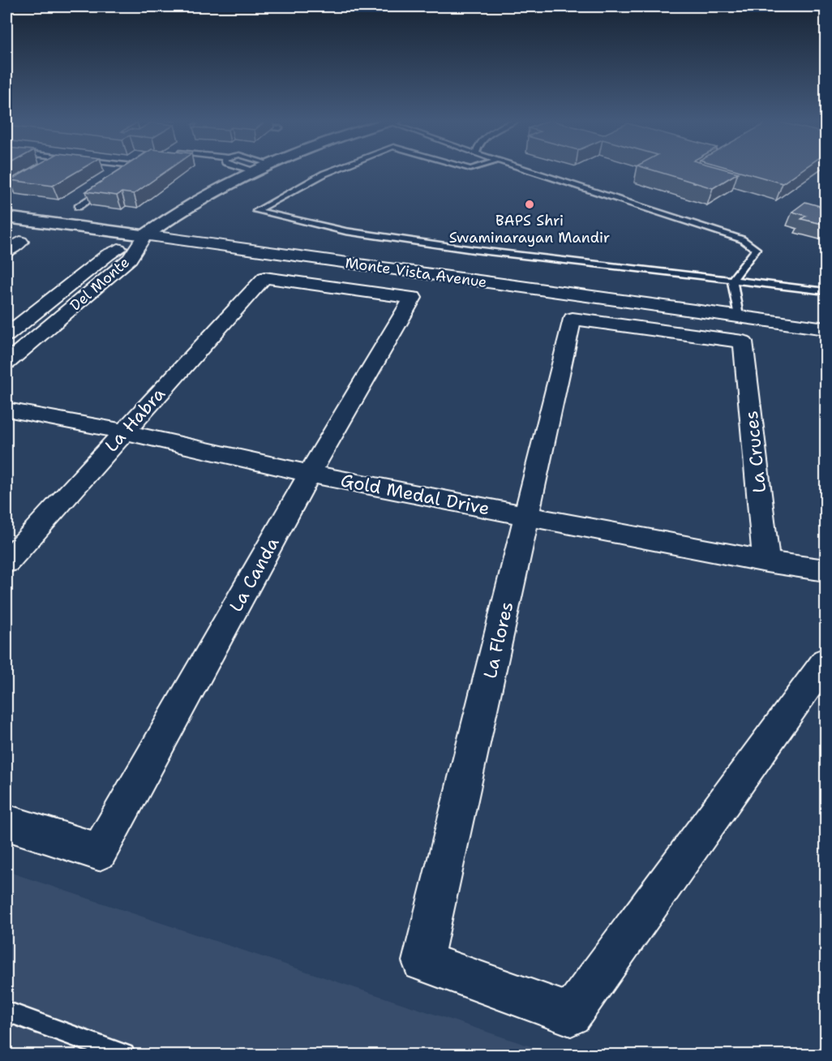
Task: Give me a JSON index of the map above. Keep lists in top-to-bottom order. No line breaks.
{"streets":{"street":["Monte Vista Avenue","Del Monte","La Habra","La Cruces","Gold Medal Drive","La Canda","La Flores"]},"crossings":[["Monte Vista Avenue","Del Monte"],["La Habra","Gold Medal Drive"],["La Habra","La Canda"],["La Cruces","Gold Medal Drive"],["La Cruces","La Flores"],["Gold Medal Drive","La Canda"],["Gold Medal Drive","La Flores"]],"places":["BAPS Shri Swaminarayan Mandir"]}
